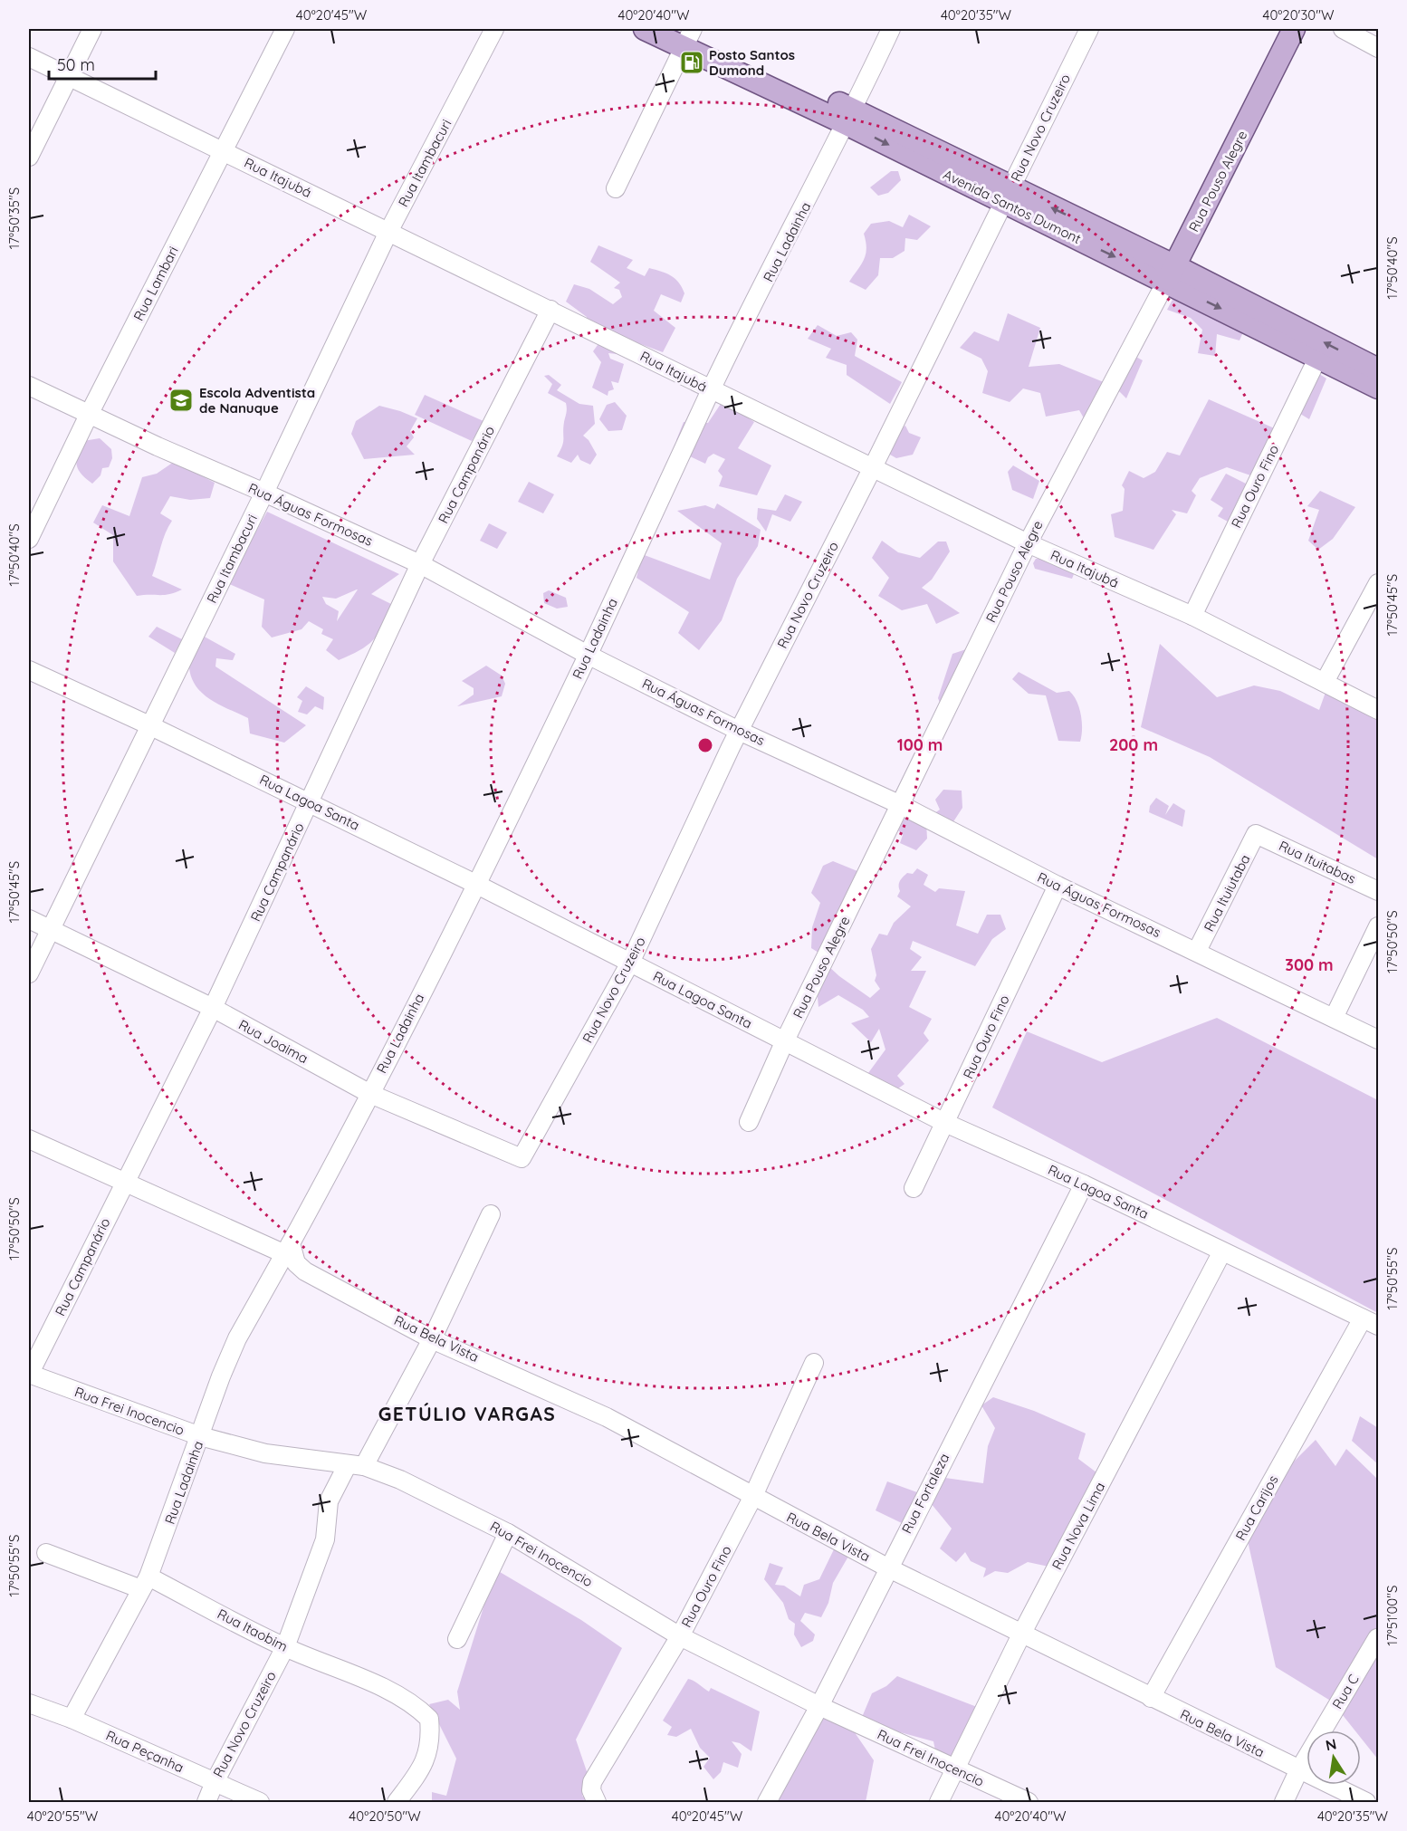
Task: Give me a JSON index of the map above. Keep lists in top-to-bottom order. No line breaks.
{"streets":{"main road":["Rua Pouso Alegre","Avenida Santos Dumont"],"street":["Rua Novo Cruzeiro","Rua Itambacuri","Rua Itajubá","Rua Ladainha","Rua Lambari","Rua Campanário","Rua Ouro Fino","Rua Águas Formosas","Rua Lagoa Santa","Rua Ituitabas","Rua Ituiutaba","Rua Joaima","Rua Bela Vista","Rua Frei Inocencio","Rua Fortaleza","Rua Carijos","Rua Nova Lima","Rua Itaobim","Rua C","Rua Peçanha"]},"crossings":[["Rua Novo Cruzeiro","Rua Itajubá"],["Rua Novo Cruzeiro","Avenida Santos Dumont"],["Rua Novo Cruzeiro","Rua Águas Formosas"],["Rua Novo Cruzeiro","Rua Lagoa Santa"],["Rua Novo Cruzeiro","Rua Joaima"],["Rua Novo Cruzeiro","Rua Frei Inocencio"],["Rua Novo Cruzeiro","Rua Itaobim"],["Rua Novo Cruzeiro","Rua Peçanha"],["Rua Itambacuri","Rua Itajubá"],["Rua Itambacuri","Rua Águas Formosas"],["Rua Itambacuri","Rua Lagoa Santa"],["Rua Itambacuri","Rua Joaima"],["Rua Itajubá","Rua Pouso Alegre"],["Rua Itajubá","Rua Ladainha"],["Rua Itajubá","Rua Lambari"],["Rua Itajubá","Rua Campanário"],["Rua Itajubá","Rua Ouro Fino"],["Rua Pouso Alegre","Avenida Santos Dumont"],["Rua Pouso Alegre","Rua Águas Formosas"],["Rua Pouso Alegre","Rua Lagoa Santa"],["Avenida Santos Dumont","Rua Ladainha"],["Avenida Santos Dumont","Rua Ouro Fino"],["Rua Ladainha","Rua Águas Formosas"],["Rua Ladainha","Rua Lagoa Santa"],["Rua Ladainha","Rua Joaima"],["Rua Ladainha","Rua Bela Vista"],["Rua Ladainha","Rua Frei Inocencio"],["Rua Ladainha","Rua Itaobim"],["Rua Ladainha","Rua Peçanha"],["Rua Lambari","Rua Águas Formosas"],["Rua Campanário","Rua Águas Formosas"],["Rua Campanário","Rua Lagoa Santa"],["Rua Campanário","Rua Joaima"],["Rua Campanário","Rua Bela Vista"],["Rua Campanário","Rua Frei Inocencio"],["Rua Ouro Fino","Rua Águas Formosas"],["Rua Ouro Fino","Rua Lagoa Santa"],["Rua Ouro Fino","Rua Bela Vista"],["Rua Ouro Fino","Rua Frei Inocencio"],["Rua Águas Formosas","Rua Ituiutaba"],["Rua Lagoa Santa","Rua Fortaleza"],["Rua Lagoa Santa","Rua Carijos"],["Rua Lagoa Santa","Rua Nova Lima"],["Rua Ituitabas","Rua Ituiutaba"],["Rua Bela Vista","Rua Fortaleza"],["Rua Bela Vista","Rua Carijos"],["Rua Bela Vista","Rua Nova Lima"],["Rua Bela Vista","Rua C"],["Rua Frei Inocencio","Rua Fortaleza"],["Rua Frei Inocencio","Rua Nova Lima"]],"districts":["GETÚLIO VARGAS"],"places":{"fuel station":["Posto Santos Dumond"],"school or university":["Escola Adventista de Nanuque"]},"scale_bar":"50 m","north":"top","coordinates":["40°20'45\"W","40°20'40\"W","40°20'35\"W","40°20'30\"W","17°50'35\"S","17°50'40\"S","17°50'45\"S","17°50'50\"S","17°50'55\"S","17°51'00\"S","40°20'55\"W","40°20'50\"W"],"rings":["100 m","200 m","300 m"]}
